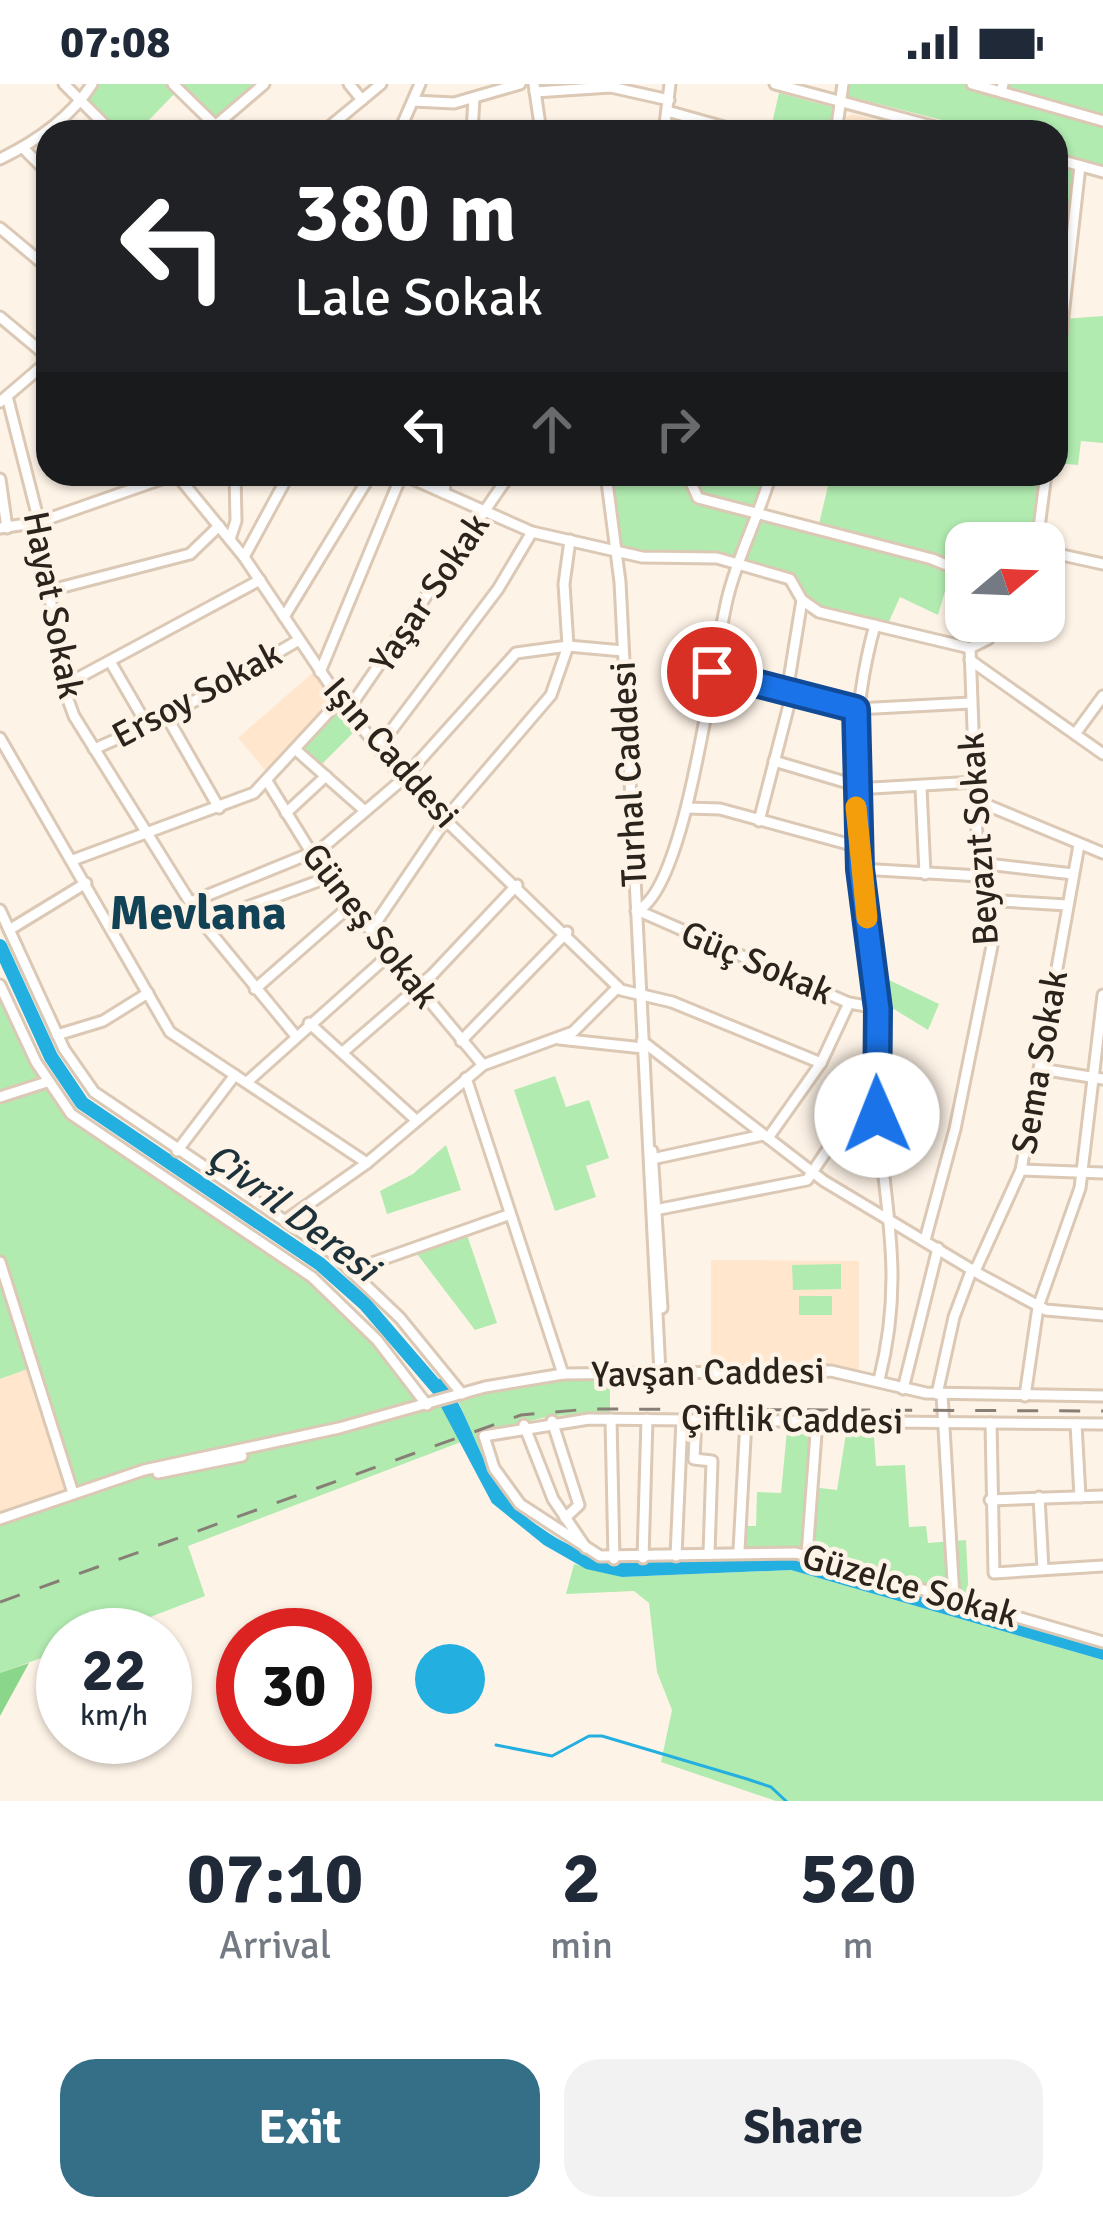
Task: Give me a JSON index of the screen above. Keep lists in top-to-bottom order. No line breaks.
{"streets":{"street":["Yaşar Sokak","Hayat Sokak","Ersoy Sokak","Işın Caddesi","Turhal Caddesi","Beyazıt Sokak","Güneş Sokak","Güç Sokak","Sema Sokak","Yavşan Caddesi","Çiftlik Caddesi","Güzelce Sokak"]},"crossings":[["Yaşar Sokak","Hayat Sokak"],["Yaşar Sokak","Işın Caddesi"],["Yaşar Sokak","Güneş Sokak"],["Hayat Sokak","Ersoy Sokak"],["Ersoy Sokak","Işın Caddesi"],["Işın Caddesi","Turhal Caddesi"],["Turhal Caddesi","Güç Sokak"],["Turhal Caddesi","Yavşan Caddesi"],["Sema Sokak","Yavşan Caddesi"],["Sema Sokak","Çiftlik Caddesi"],["Sema Sokak","Güzelce Sokak"],["Çiftlik Caddesi","Güzelce Sokak"]],"districts":["Mevlana"],"water":["Çivril Deresi"],"north":"right","page":{"status":"07:08","turn":["380 m","Lale Sokak"],"speed":"22 km/h","limit":"30","eta":["07:10","Arrival","2","min","520","m"],"buttons":["Exit","Share"]}}
